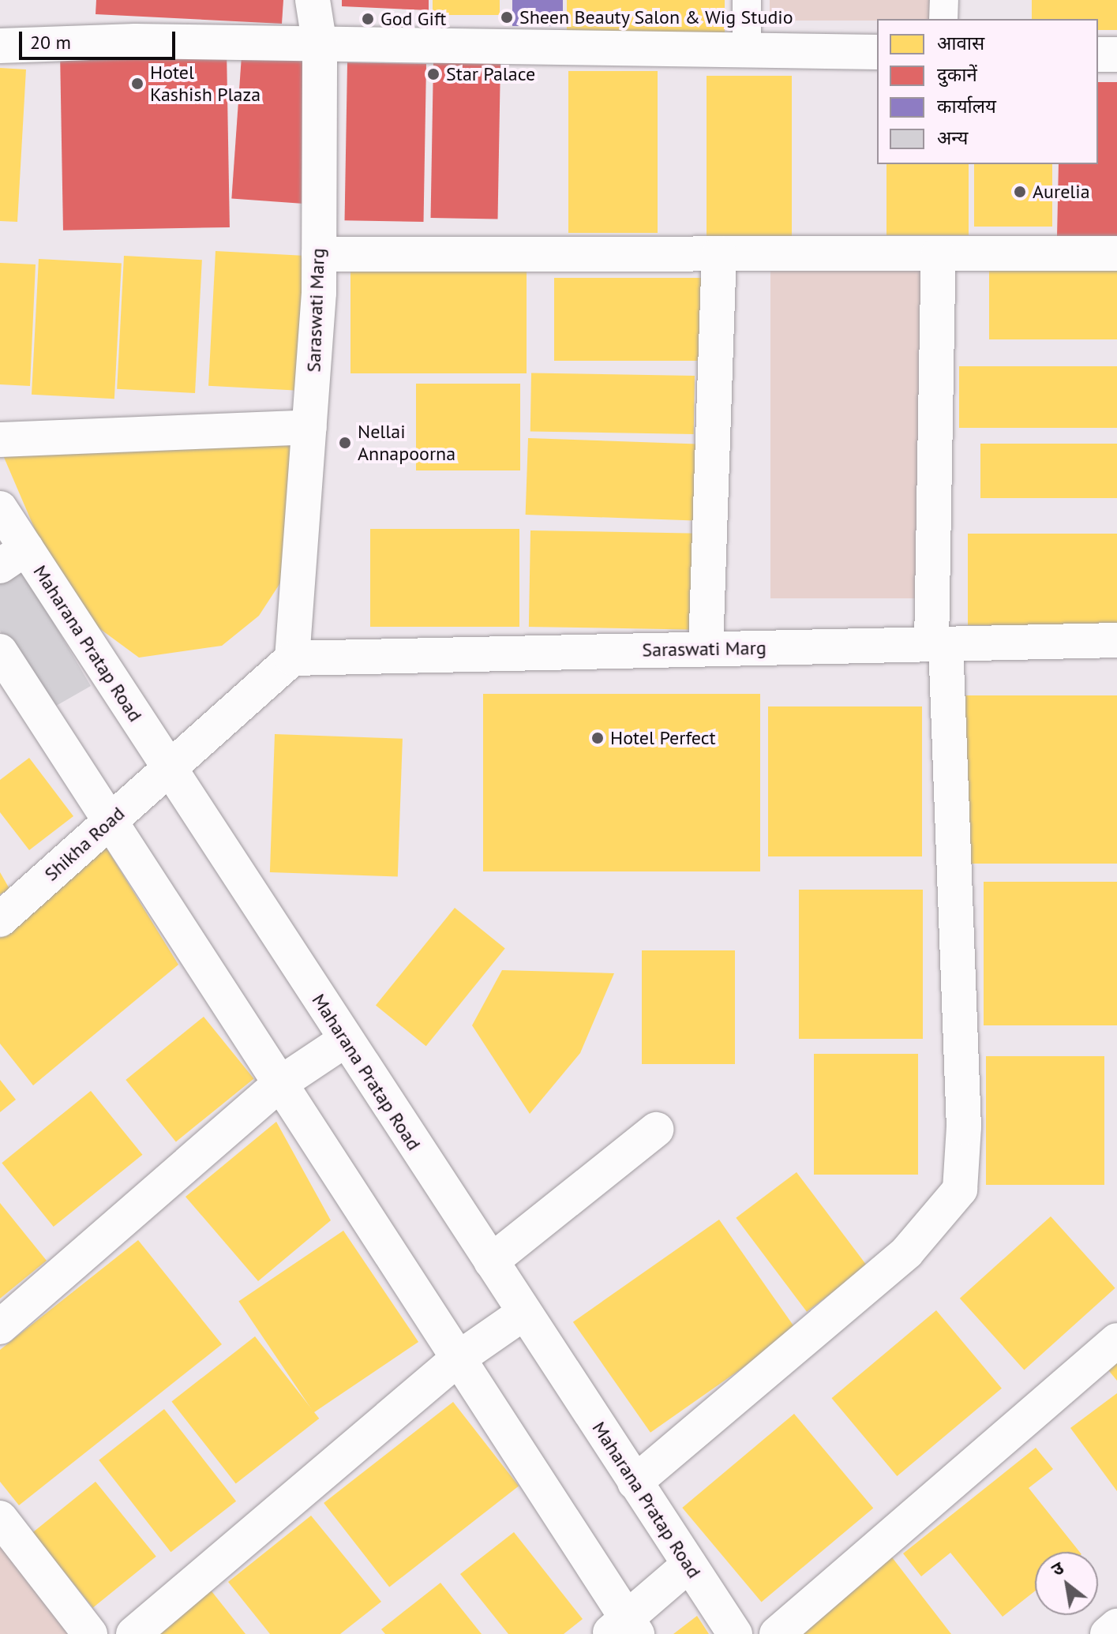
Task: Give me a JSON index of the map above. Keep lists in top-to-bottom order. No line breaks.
{"streets":{"street":["Saraswati Marg","Maharana Pratap Road","Shikha Road"]},"crossings":[["Maharana Pratap Road","Shikha Road"]],"places":["Sheen Beauty Salon & Wig Studio","God Gift","Star Palace","Hotel Kashish Plaza","Aurelia","Nellai Annapoorna","Hotel Perfect"],"legend":["आवास","दुकानें","कार्यालय","अन्य"],"scale_bar":"20 m","north":"top left"}
